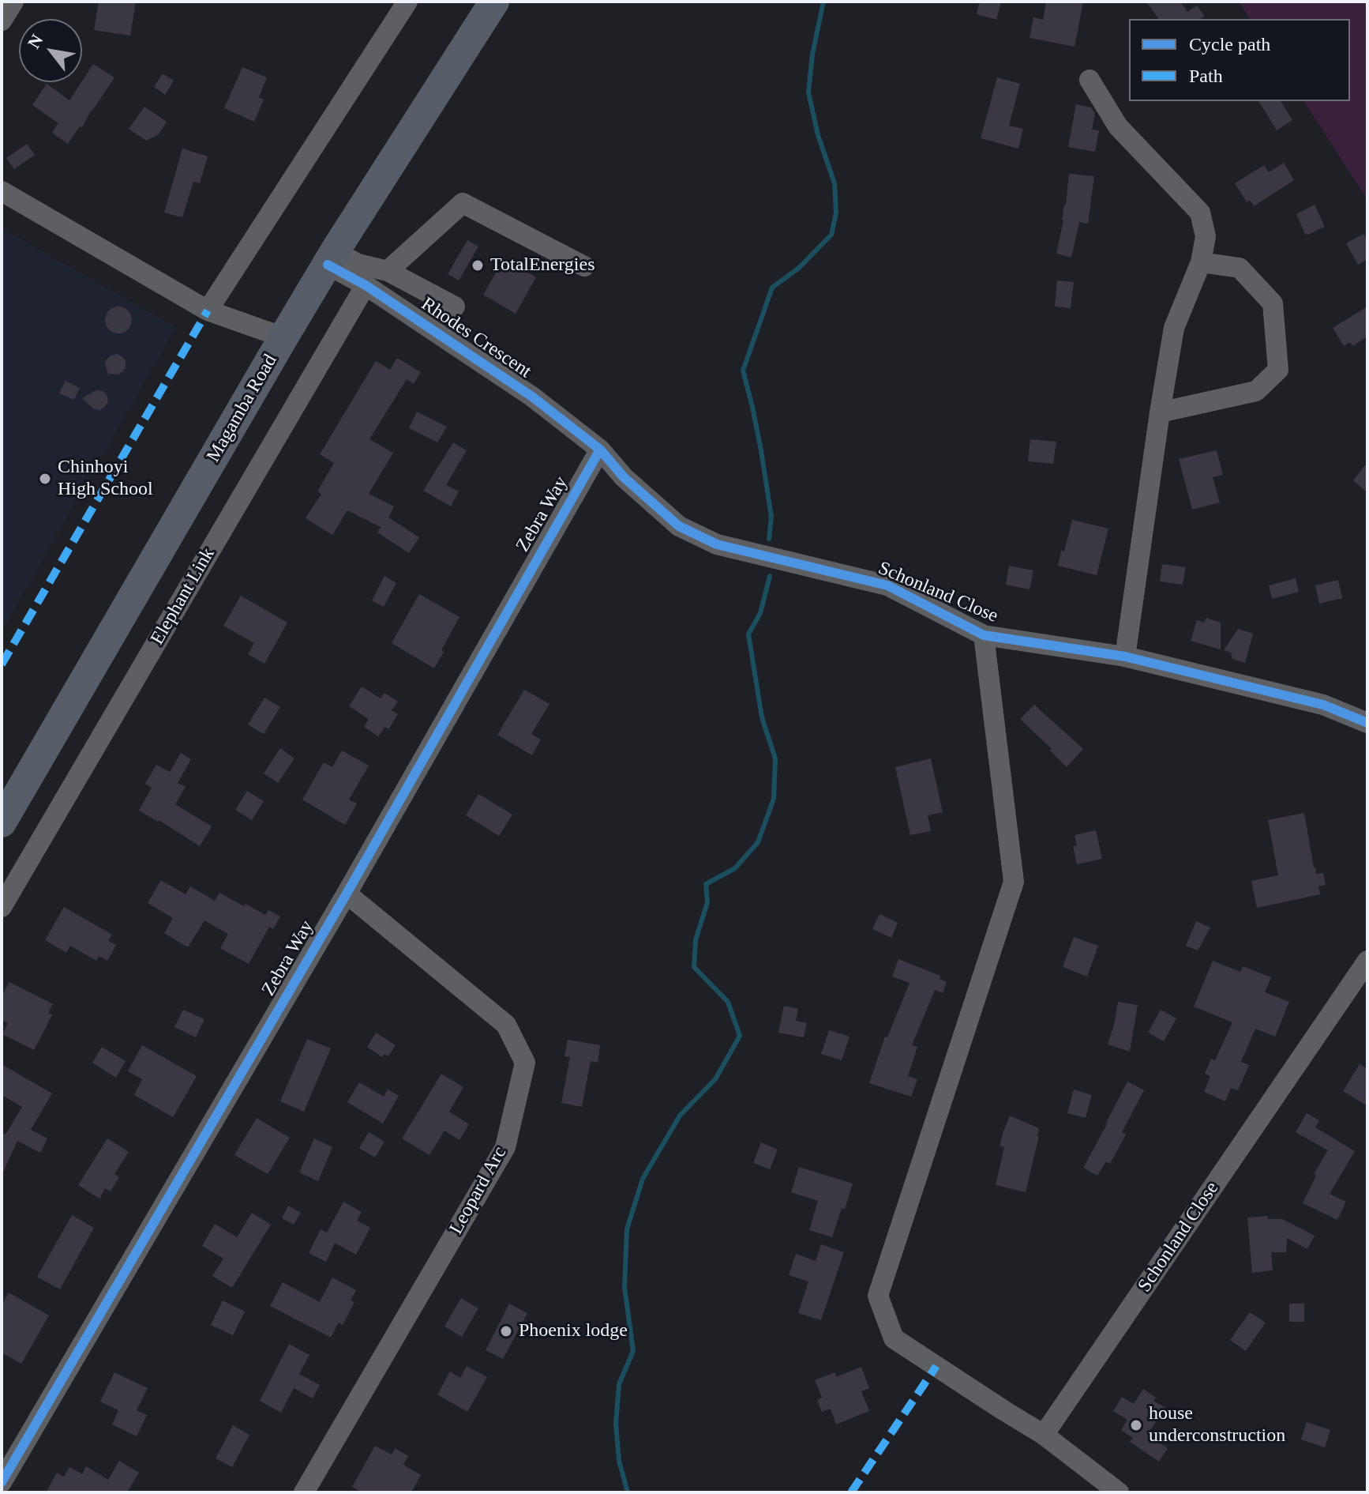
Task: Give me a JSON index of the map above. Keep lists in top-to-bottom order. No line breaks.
{"streets":{"highway":["Magamba Road"],"street":["Rhodes Crescent","Zebra Way","Schonland Close","Elephant Link","Leopard Arc"]},"crossings":[["Rhodes Crescent","Magamba Road"],["Rhodes Crescent","Zebra Way"],["Rhodes Crescent","Schonland Close"],["Rhodes Crescent","Elephant Link"],["Zebra Way","Schonland Close"],["Zebra Way","Leopard Arc"]],"places":["TotalEnergies","Chinhoyi High School","Phoenix lodge","house underconstruction"],"legend":["Cycle path","Path"],"north":"top left"}
